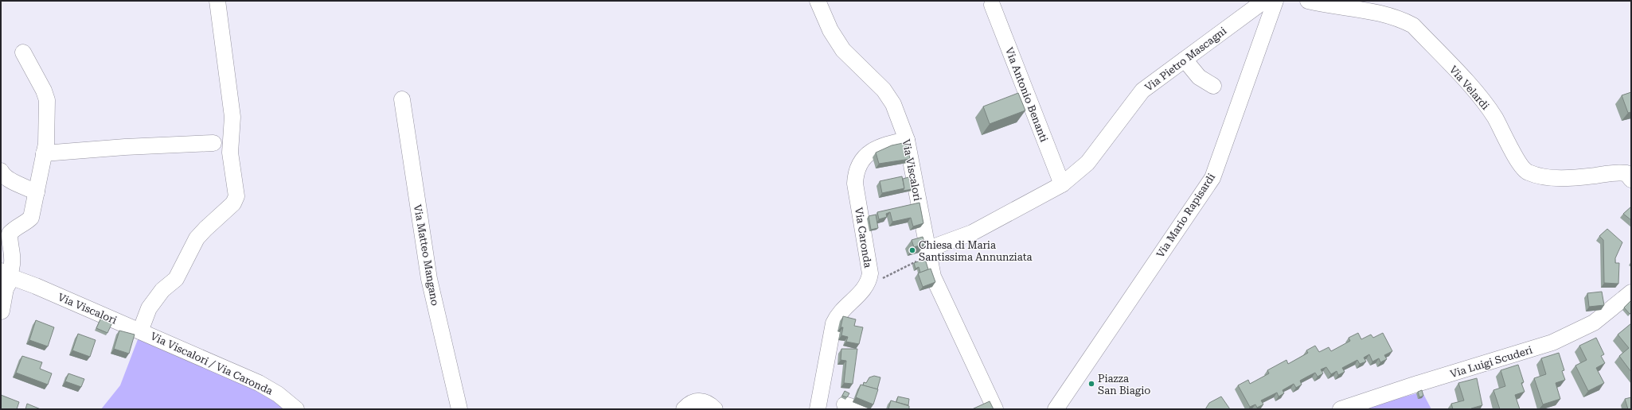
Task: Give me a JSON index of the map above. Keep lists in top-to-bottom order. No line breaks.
{"streets":{"street":["Via Pietro Mascagni","Via Velardi","Via Antonio Benanti","Via Viscalori","Via Mario Rapisardi","Via Caronda","Via Matteo Mangano","Via Luigi Scuderi","Via Viscalori / Via Caronda"]},"crossings":[["Via Pietro Mascagni","Via Antonio Benanti"],["Via Pietro Mascagni","Via Viscalori"],["Via Viscalori","Via Caronda"],["Via Viscalori","Via Viscalori / Via Caronda"]],"places":["Chiesa di Maria Santissima Annunziata","Piazza San Biagio"]}
